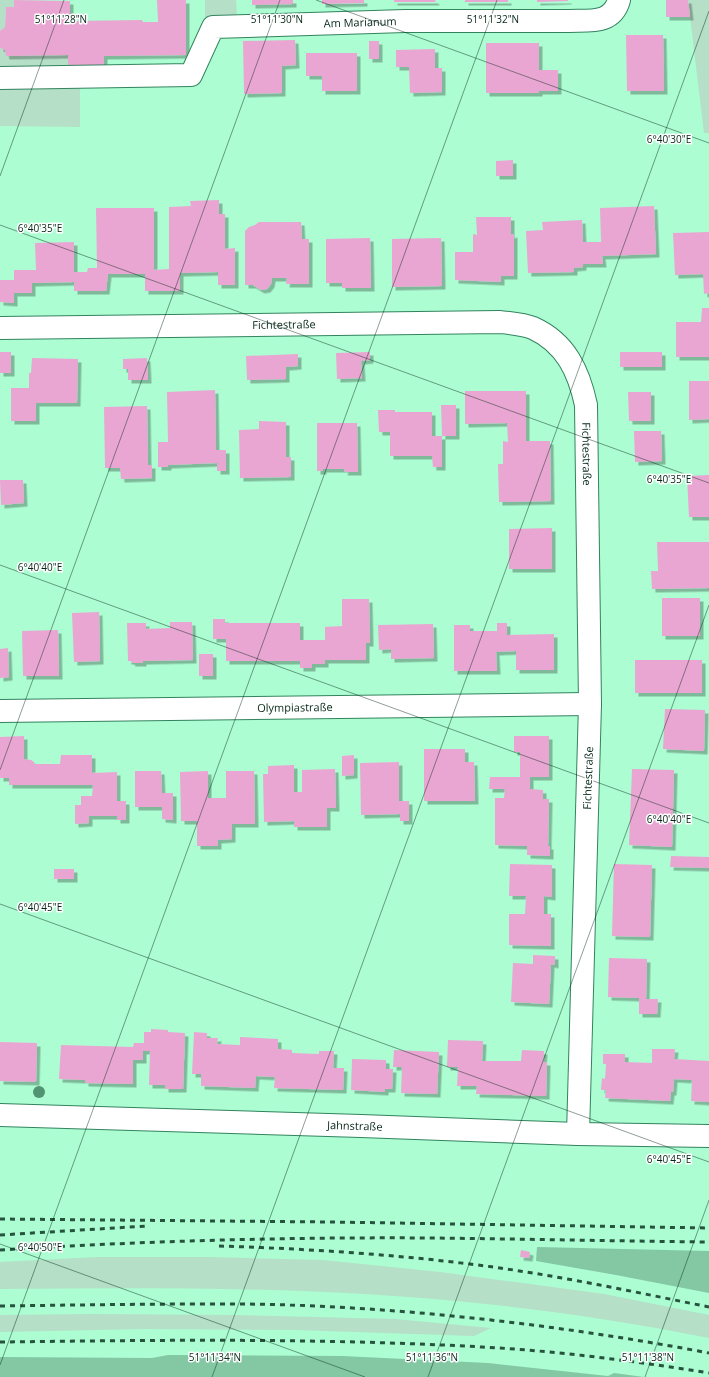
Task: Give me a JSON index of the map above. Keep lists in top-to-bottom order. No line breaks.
{"streets":{"street":["Am Marianum","Fichtestraße","Olympiastraße","Jahnstraße"]},"crossings":[["Fichtestraße","Olympiastraße"],["Fichtestraße","Jahnstraße"]],"coordinates":["51°11'30\"N","51°11'28\"N","51°11'32\"N","6°40'30\"E","6°40'35\"E","6°40'40\"E","6°40'45\"E","6°40'50\"E","51°11'34\"N","51°11'36\"N","51°11'38\"N"]}
